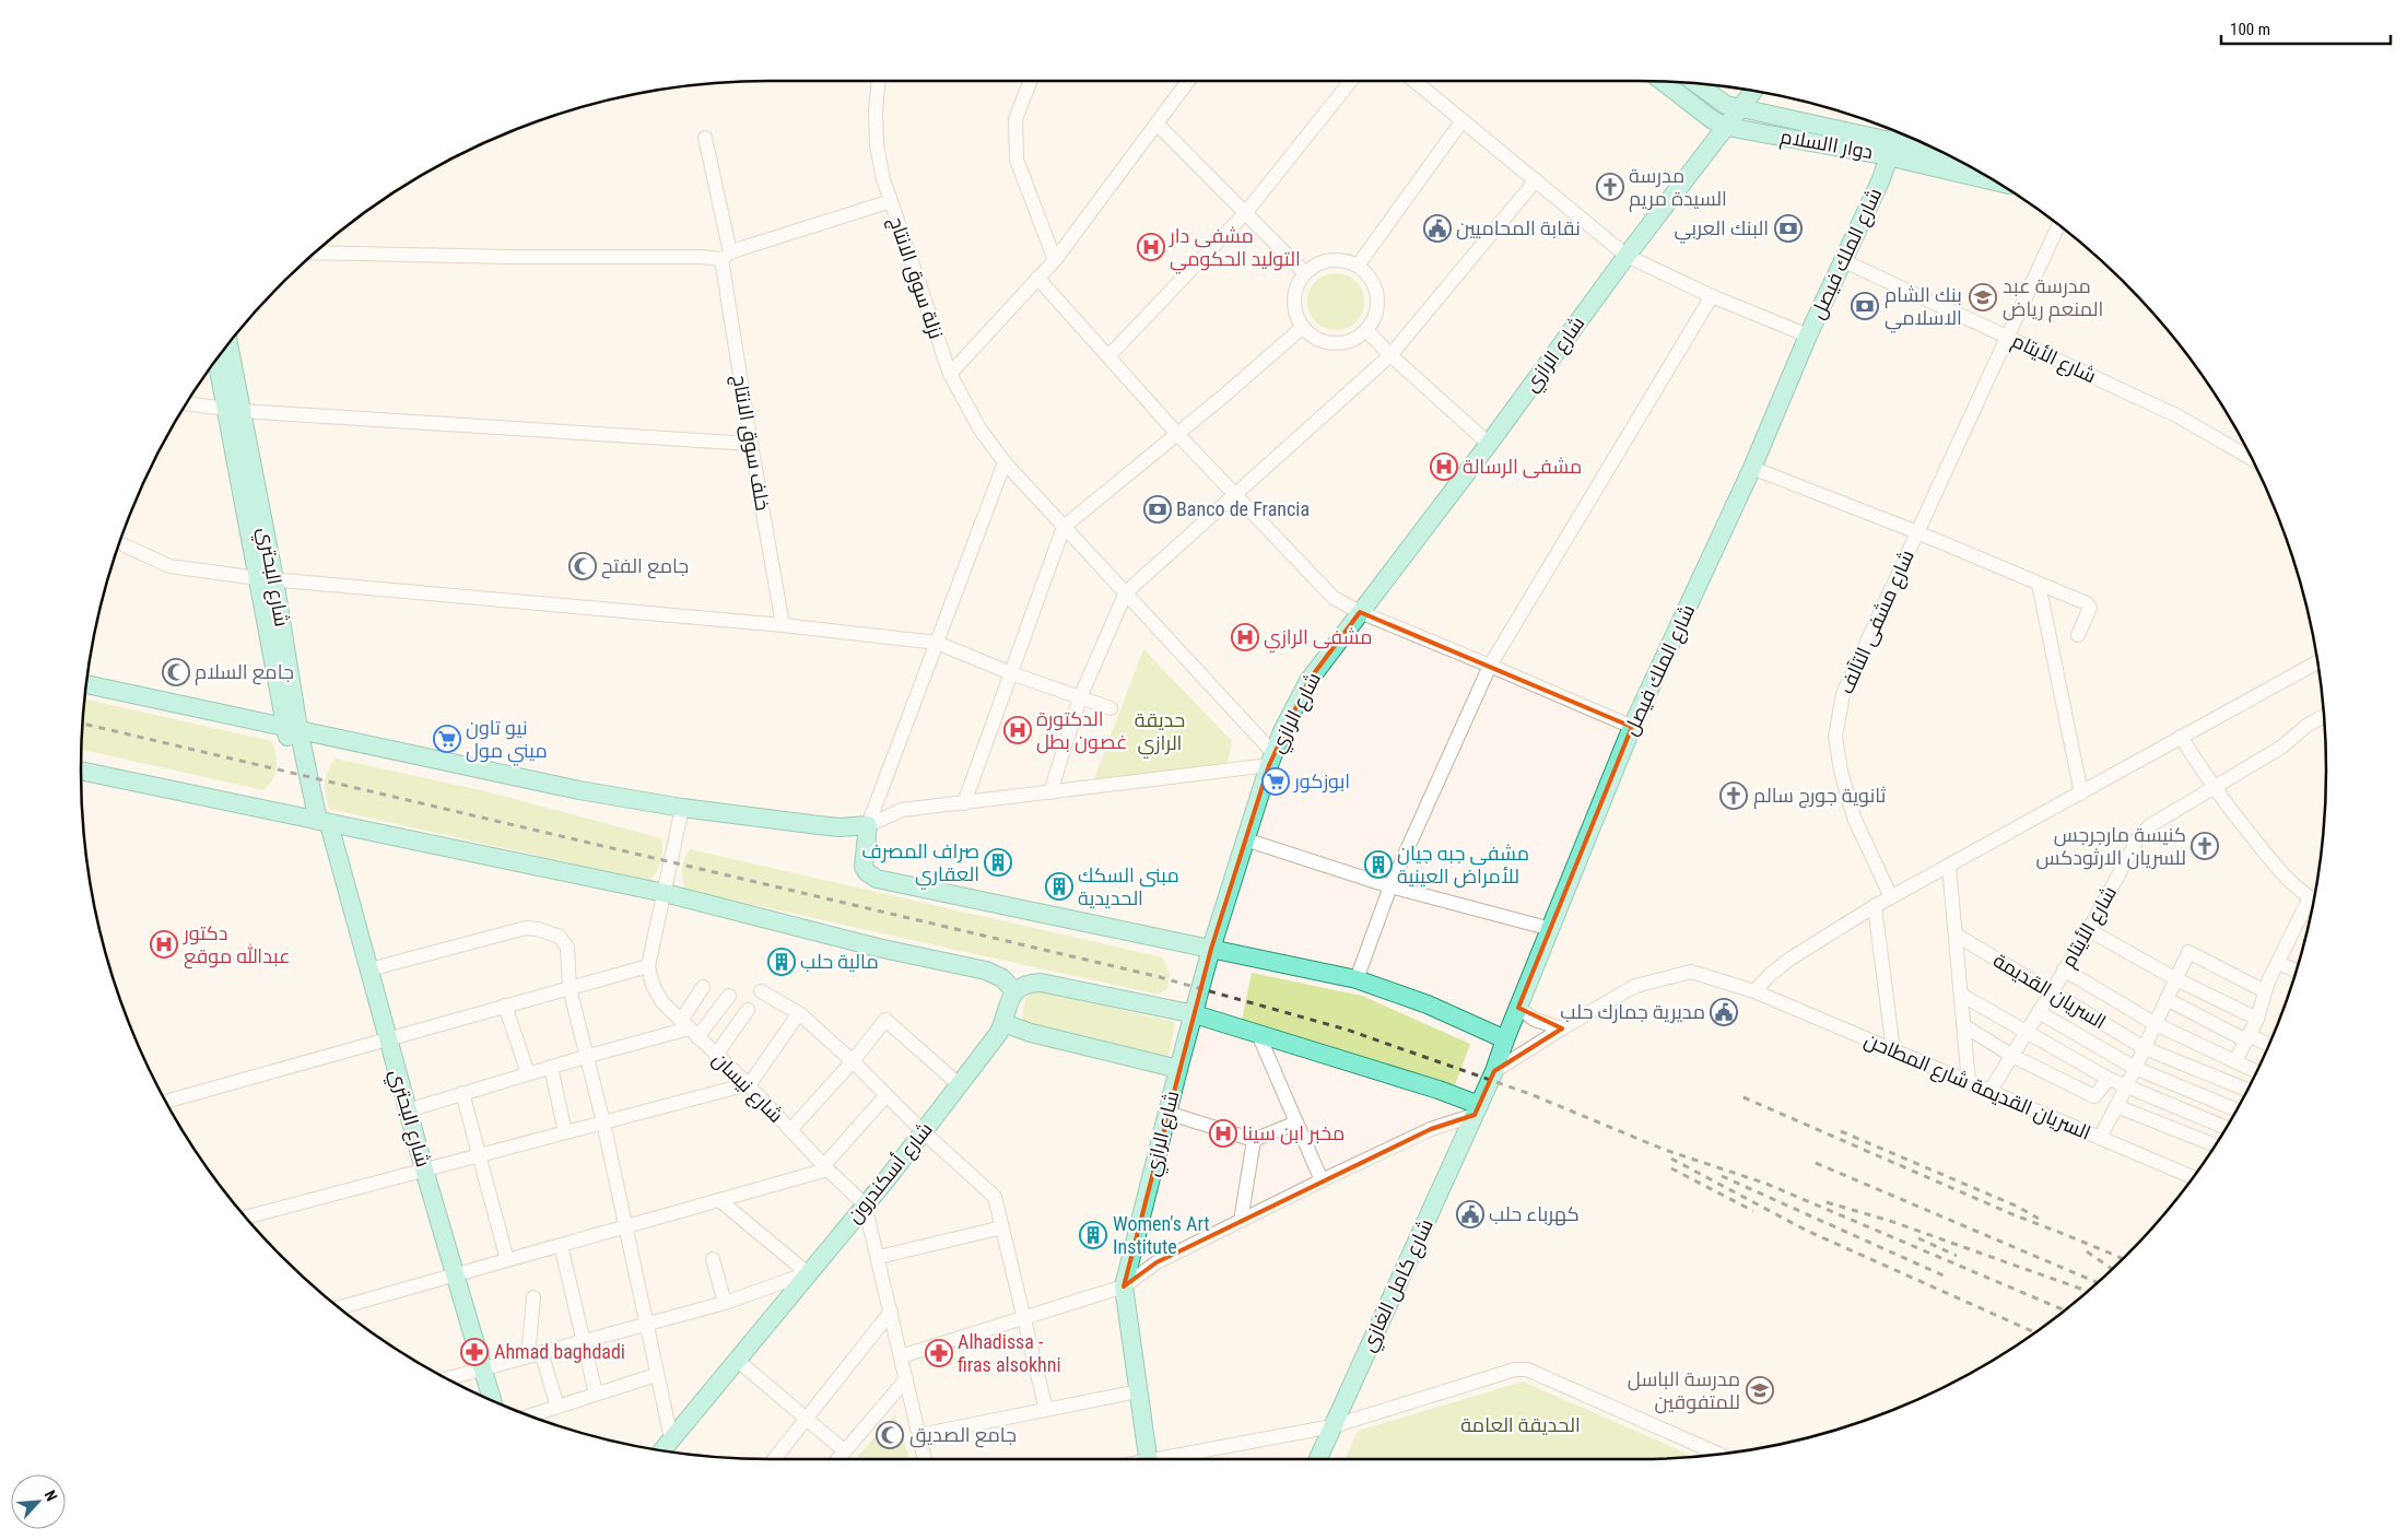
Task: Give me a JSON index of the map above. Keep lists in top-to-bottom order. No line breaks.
{"streets":{"main road":["دوار االسلام","شارع الملك فيصل","شارع الرازي","شارع البحتري","شارع أسكندرون","شارع كامل الغازي"],"street":["نزلة سوق الانتاج","شارع الأيتام","خلف سوق الانتاج","شارع مشفى التآلف","السريان القديمة","السريان القديمة شارع المطاحن","شارع نيسان"]},"crossings":[["دوار االسلام","شارع الملك فيصل"],["دوار االسلام","شارع الرازي"],["شارع الملك فيصل","شارع الرازي"],["شارع الملك فيصل","شارع الأيتام"],["شارع الملك فيصل","شارع مشفى التآلف"],["شارع الملك فيصل","شارع كامل الغازي"],["نزلة سوق الانتاج","شارع الرازي"],["شارع الأيتام","شارع مشفى التآلف"],["شارع الأيتام","السريان القديمة"],["شارع الأيتام","السريان القديمة شارع المطاحن"],["شارع نيسان","شارع أسكندرون"]],"parks":["حديقة الرازي","الحديقة العامة"],"places":{"church":["مدرسة السيدة مريم","ثانوية جورج سالم","كنيسة مارجرجس للسريان الارثودكس"],"public building":["نقابة المحاميين","مديرية جمارك حلب","كهرباء حلب"],"bank":["البنك العربي","بنك الشام الاسلامي","Banco de Francia"],"hospital":["مشفى دار التوليد الحكومي","مشفى الرسالة","مشفى الرازي","الدكتورة غصون بطل","دكتور عبدالله موقع","مخبر ابن سينا"],"school or university":["مدرسة عبد المنعم رياض","مدرسة الباسل للمتفوقين"],"mosque":["جامع الفتح","جامع السلام","جامع الصديق"],"supermarket":["نيو تاون ميني مول","ابوزكور"],"building":["صراف المصرف العقاري","مشفى جبه جيان للأمراض العينية","مبنى السكك الحديدية","مالية حلب","Women's Art Institute"],"pharmacy":["Ahmad baghdadi","Alhadissa - firas alsokhni"]},"scale_bar":"100 m","north":"top right"}
